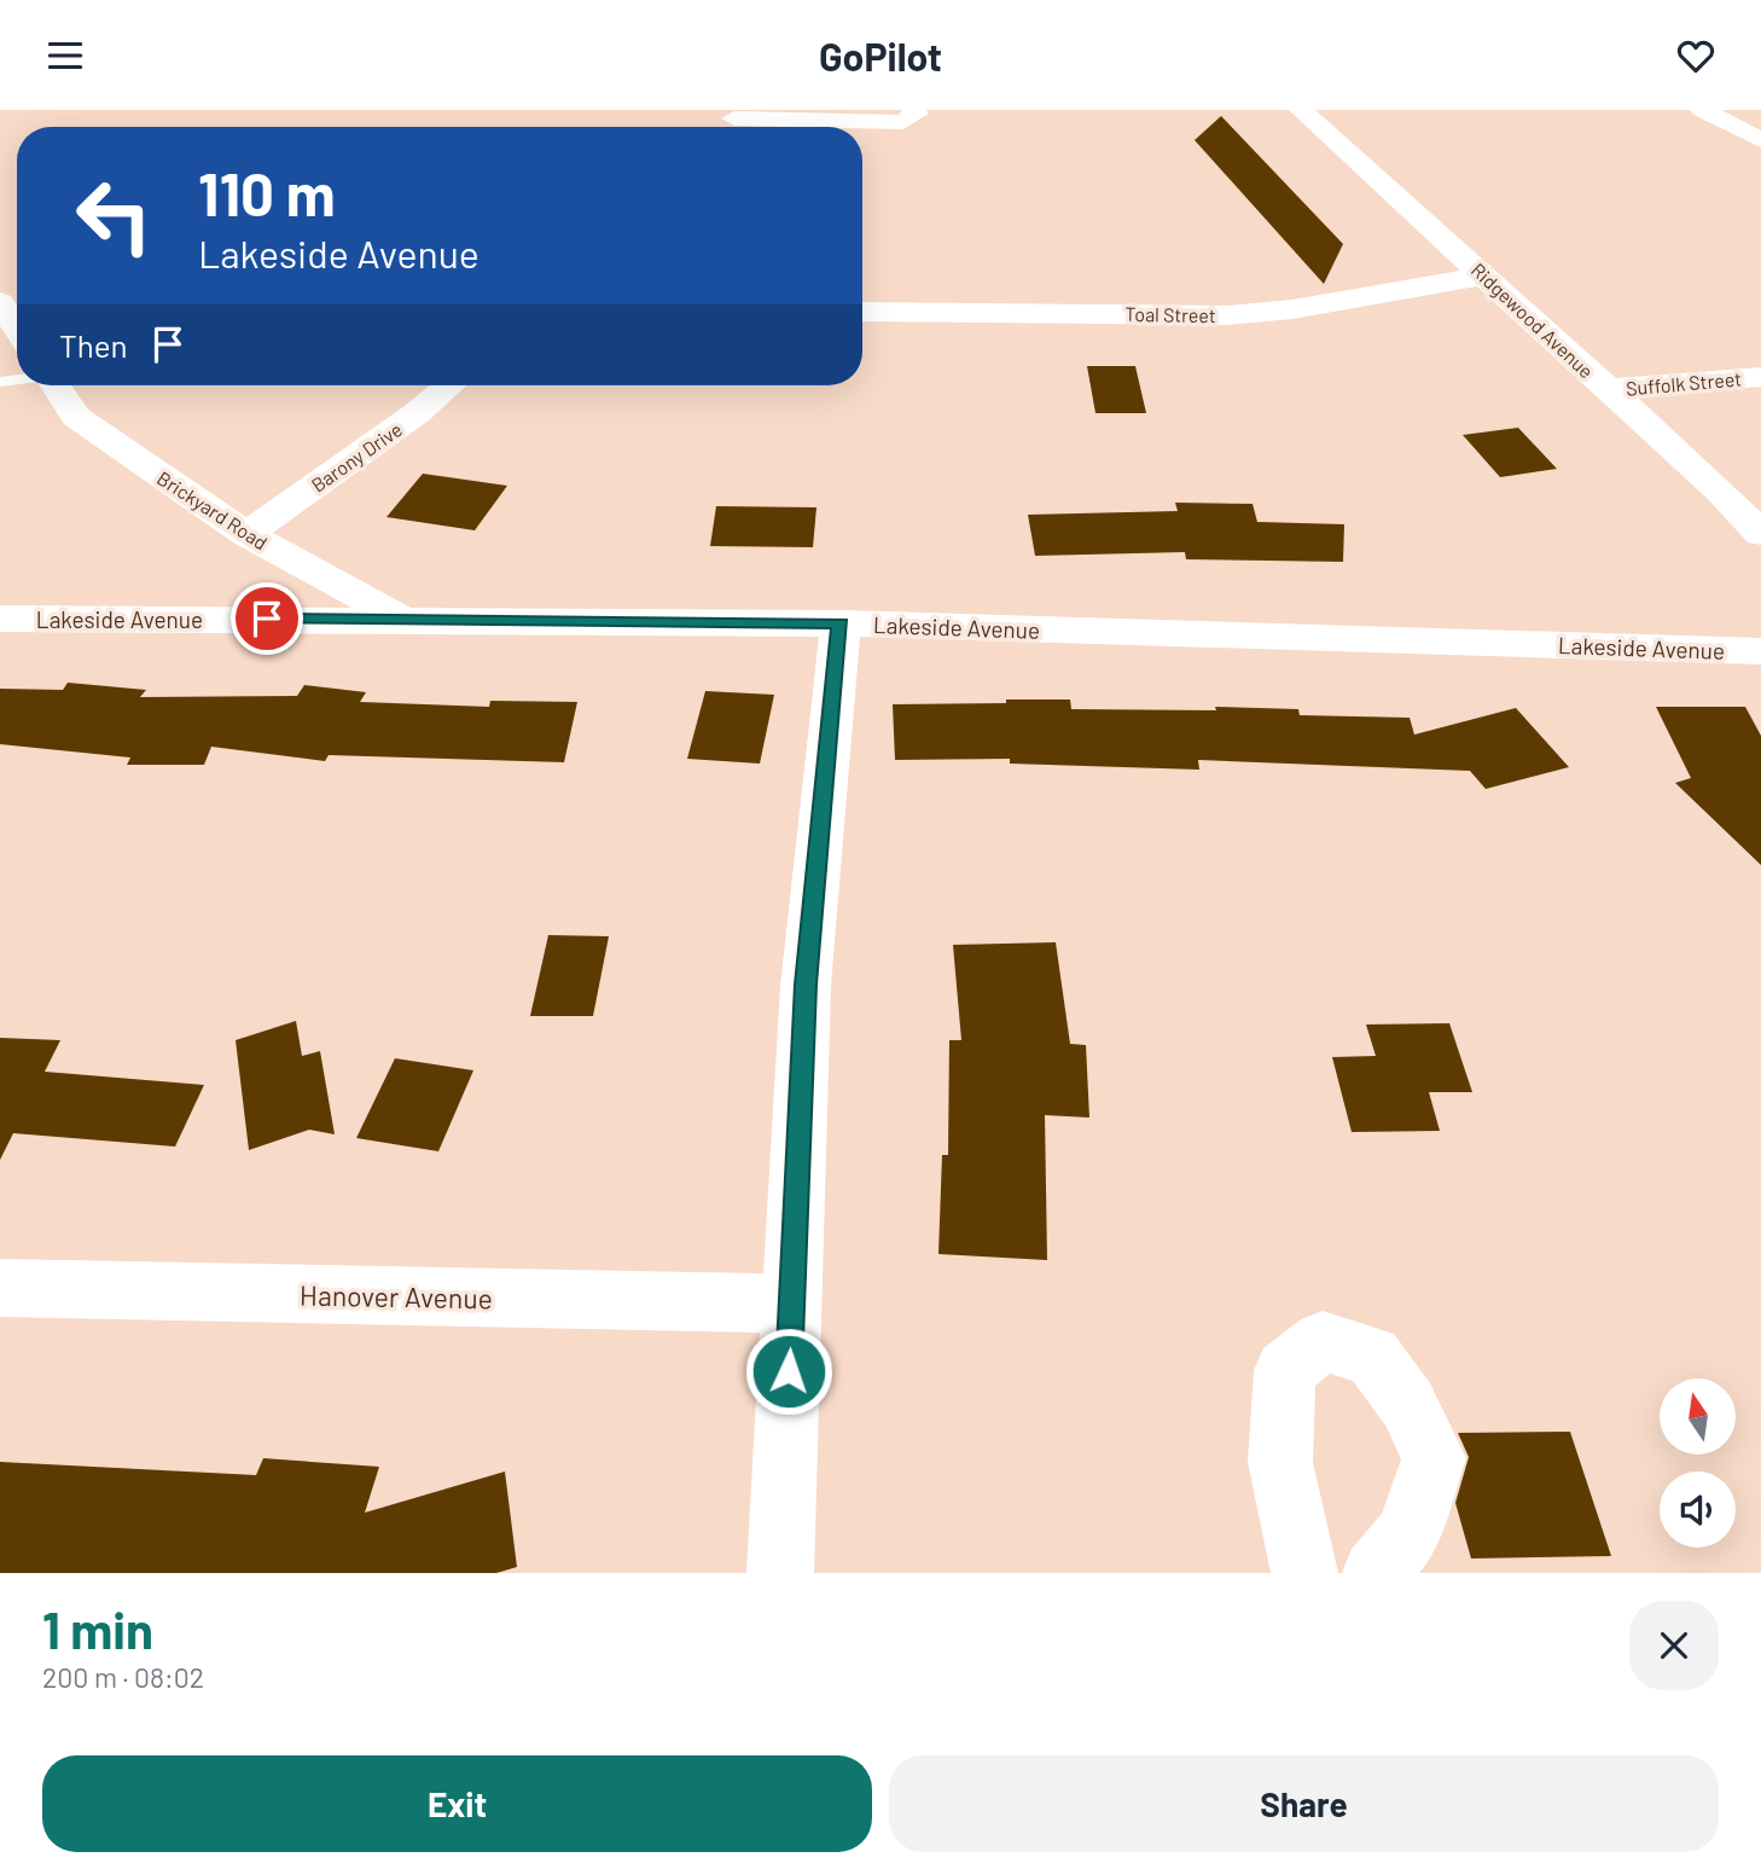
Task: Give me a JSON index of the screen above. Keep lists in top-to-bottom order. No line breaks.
{"streets":{"street":["Toal Street","Ridgewood Avenue","Suffolk Street","Barony Drive","Brickyard Road","Lakeside Avenue","Hanover Avenue"]},"crossings":[["Toal Street","Ridgewood Avenue"],["Ridgewood Avenue","Suffolk Street"],["Barony Drive","Brickyard Road"],["Brickyard Road","Lakeside Avenue"]],"north":"top","page":{"header":"GoPilot","turn":["110 m","Lakeside Avenue"],"then":"Then","heading":["1 min","200 m · 08:02"],"buttons":["Exit","Share"]}}
